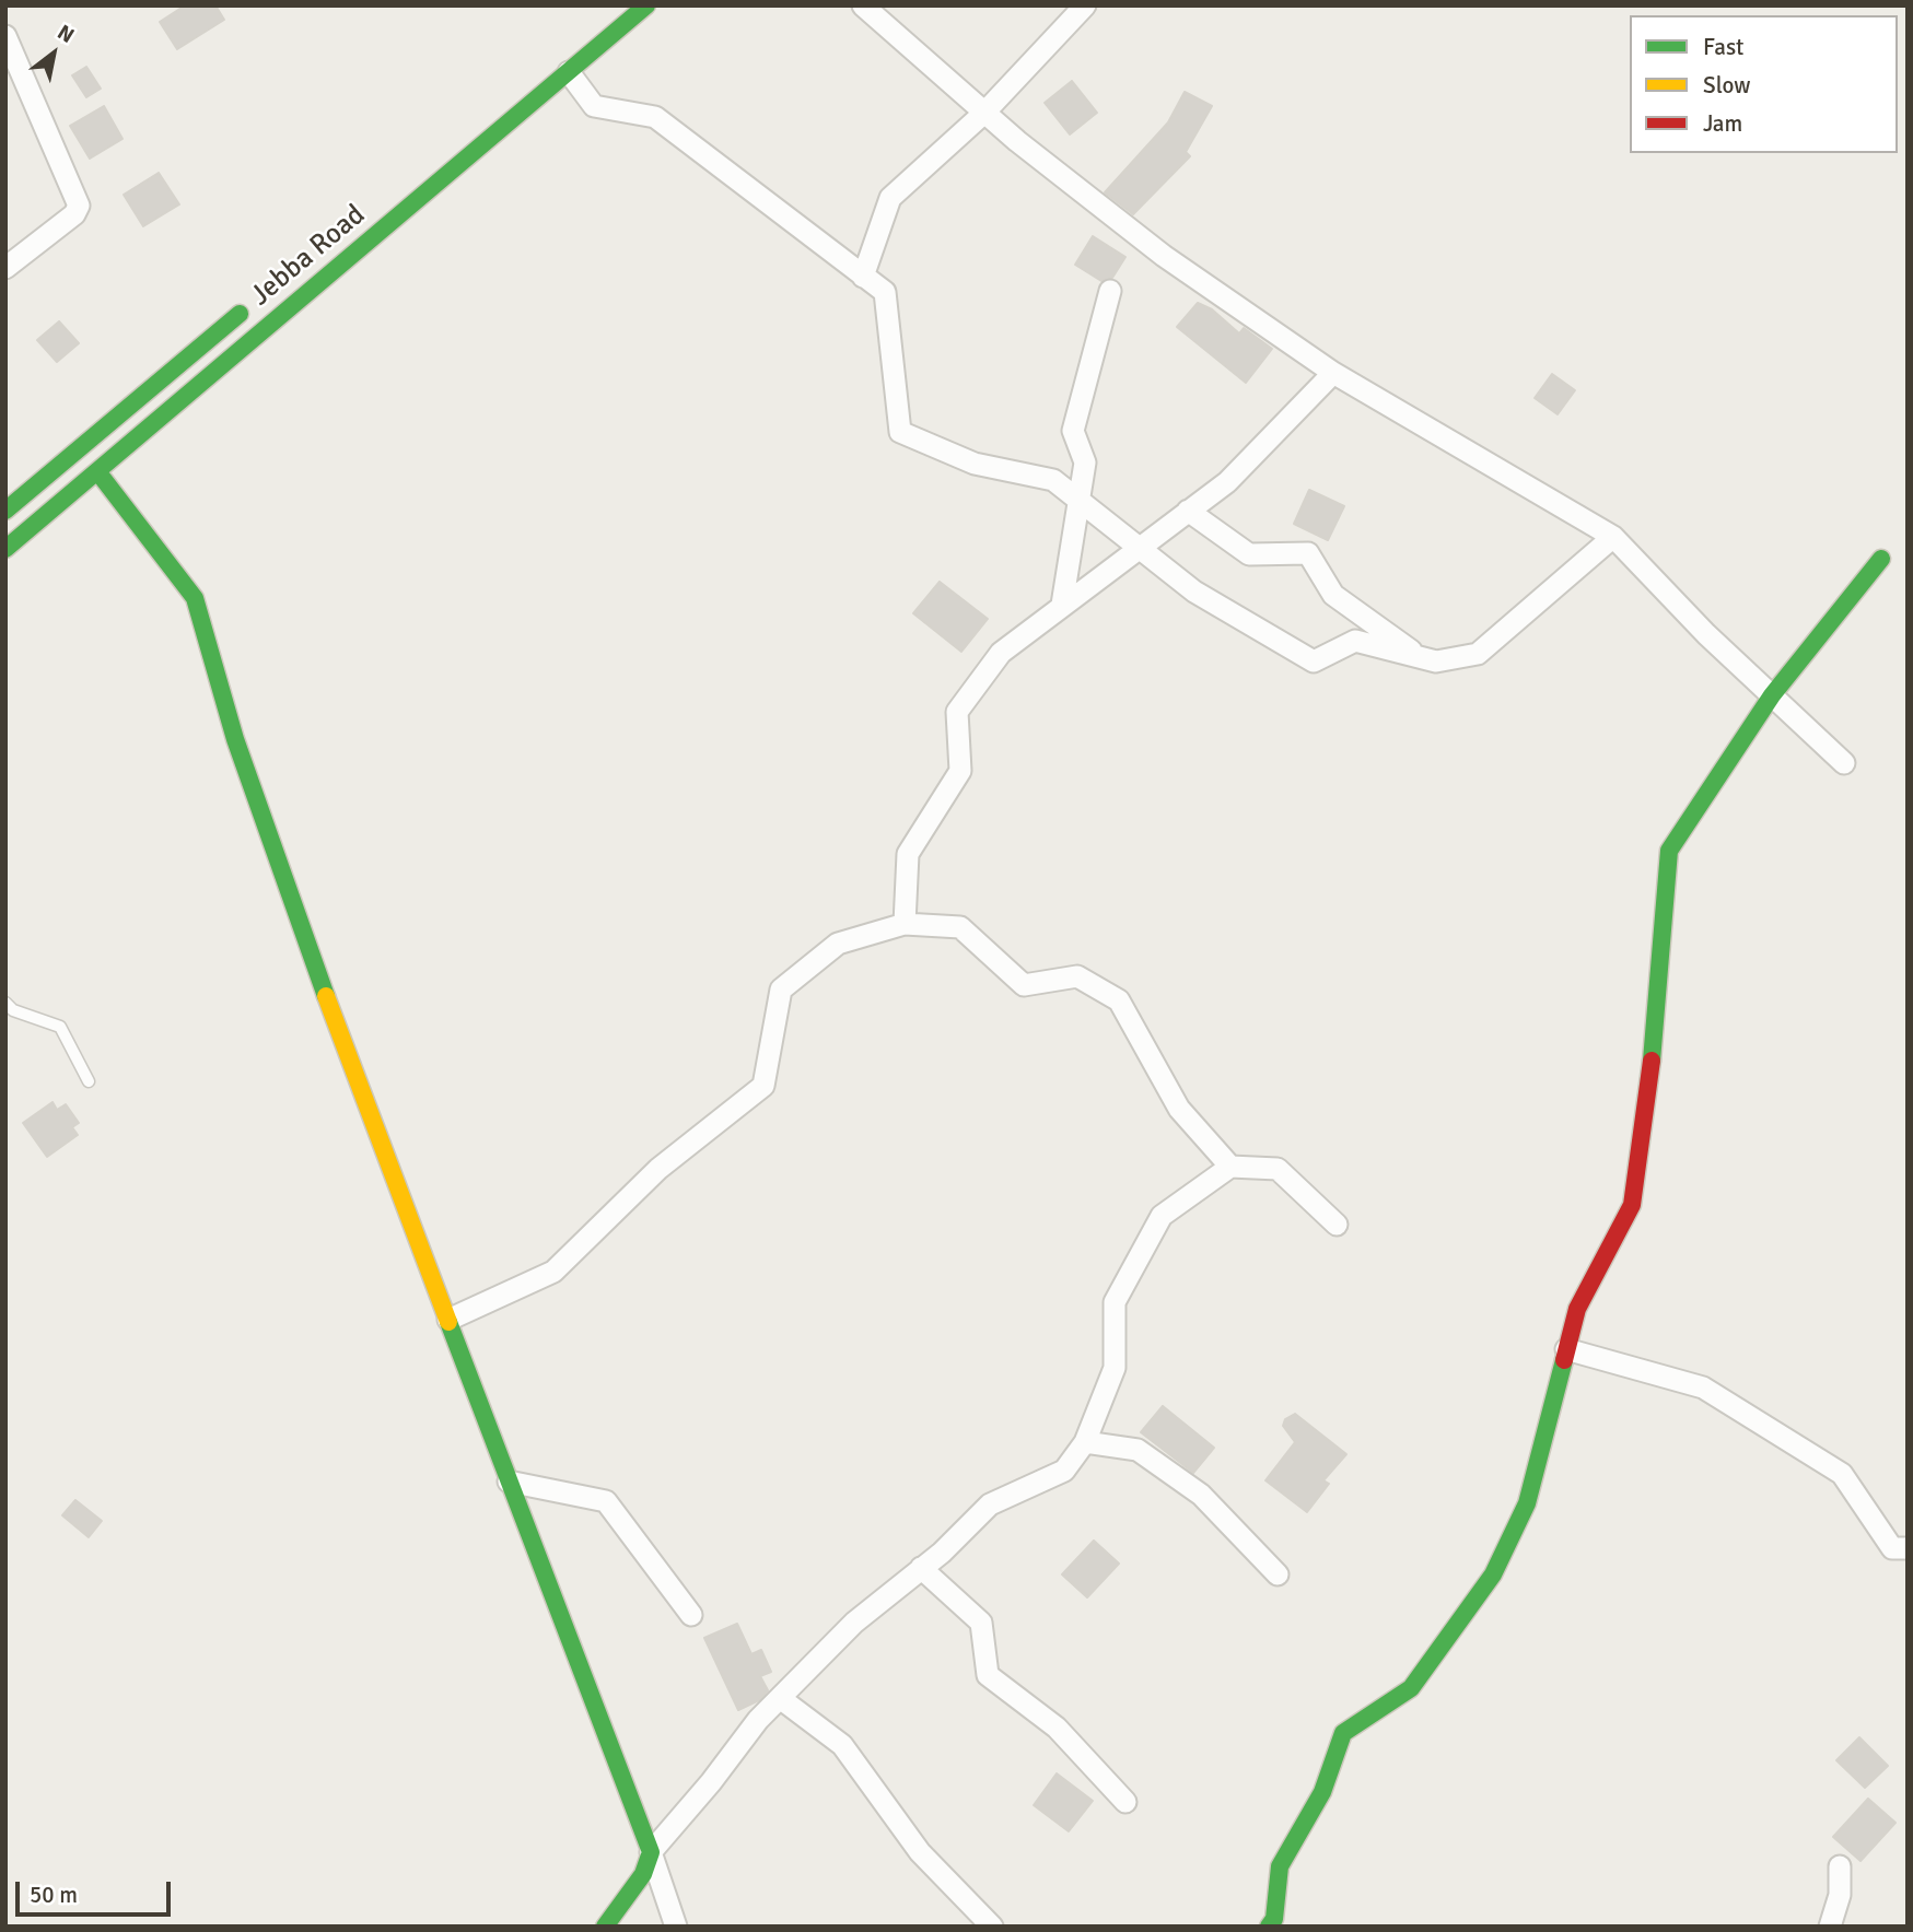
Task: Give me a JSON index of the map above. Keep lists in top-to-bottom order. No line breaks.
{"streets":{"main road":["Jebba Road"]},"legend":["Fast","Slow","Jam"],"scale_bar":"50 m","north":"top right"}
